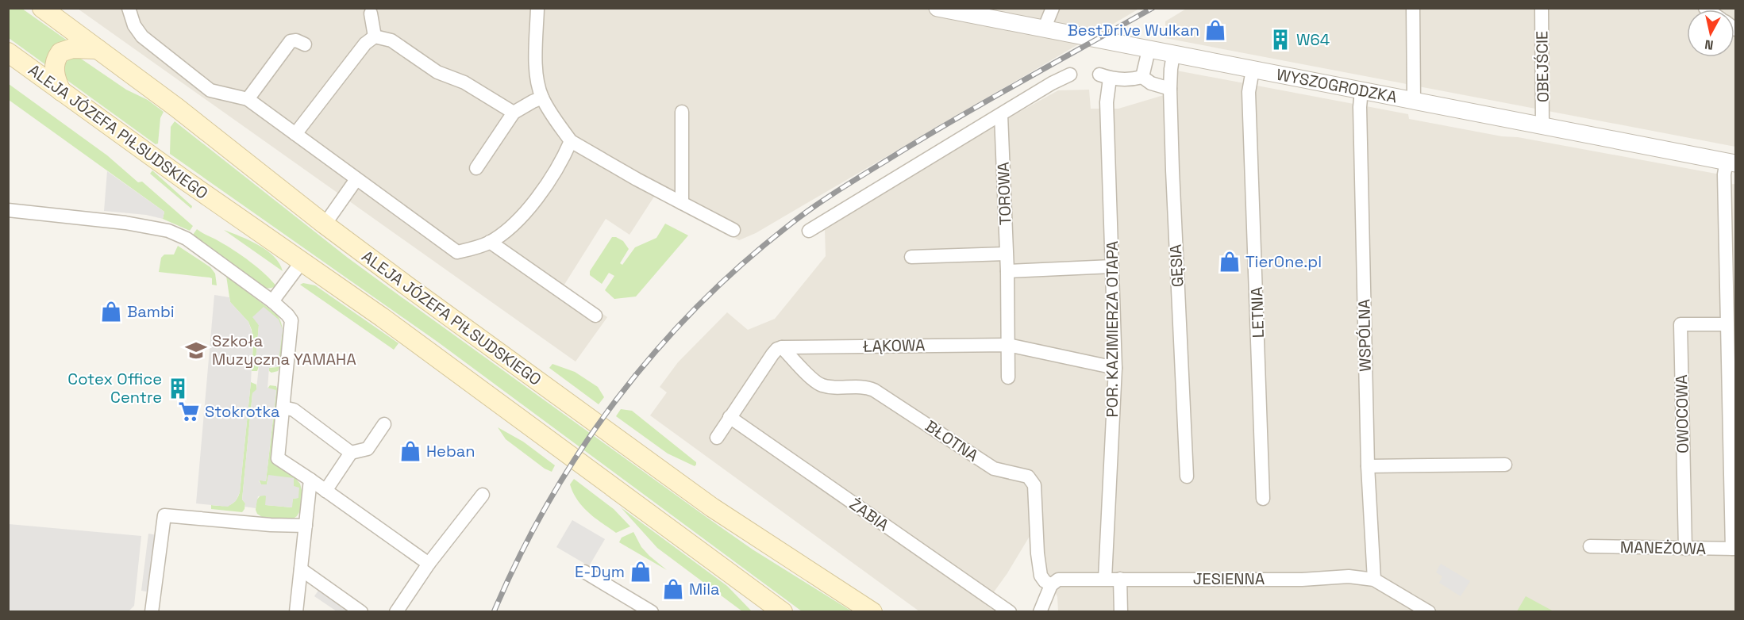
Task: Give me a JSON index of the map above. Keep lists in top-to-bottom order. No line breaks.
{"streets":{"main road":["ALEJA JÓZEFA PIŁSUDSKIEGO"],"street":["OBEJŚCIE","WYSZOGRODZKA","TOROWA","GĘSIA","LETNIA","POR. KAZIMIERZA OTAPA","WSPÓLNA","ŁĄKOWA","OWOCOWA","BŁOTNA","ŻABIA","MANEŻOWA","JESIENNA"]},"crossings":[["OBEJŚCIE","WYSZOGRODZKA"],["WYSZOGRODZKA","GĘSIA"],["WYSZOGRODZKA","LETNIA"],["WYSZOGRODZKA","WSPÓLNA"],["TOROWA","ŁĄKOWA"],["POR. KAZIMIERZA OTAPA","ŁĄKOWA"],["POR. KAZIMIERZA OTAPA","JESIENNA"],["WSPÓLNA","JESIENNA"],["ŁĄKOWA","BŁOTNA"],["OWOCOWA","MANEŻOWA"],["BŁOTNA","JESIENNA"]],"places":{"shop":["BestDrive Wulkan","TierOne.pl","Bambi","Heban","E-Dym","Mila"],"building":["W64","Cotex Office Centre"],"school or university":["Szkoła Muzyczna YAMAHA"],"supermarket":["Stokrotka"]},"north":"bottom"}
